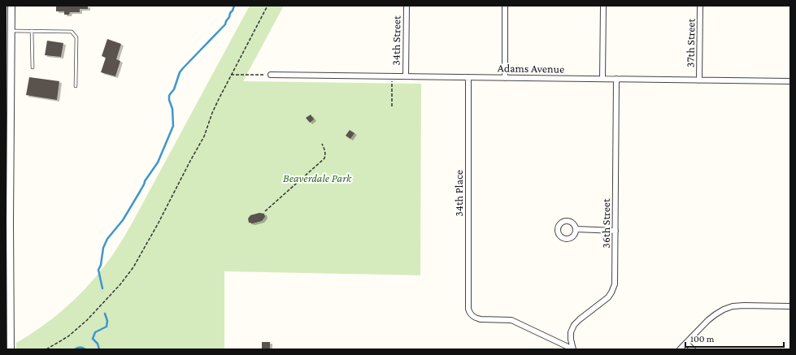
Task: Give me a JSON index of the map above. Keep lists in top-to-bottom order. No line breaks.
{"streets":{"street":["34th Street","37th Street","Adams Avenue","34th Place","36th Street"]},"crossings":[["34th Street","Adams Avenue"],["37th Street","Adams Avenue"],["Adams Avenue","34th Place"],["Adams Avenue","36th Street"],["34th Place","36th Street"]],"parks":["Beaverdale Park"],"scale_bar":"100 m"}
